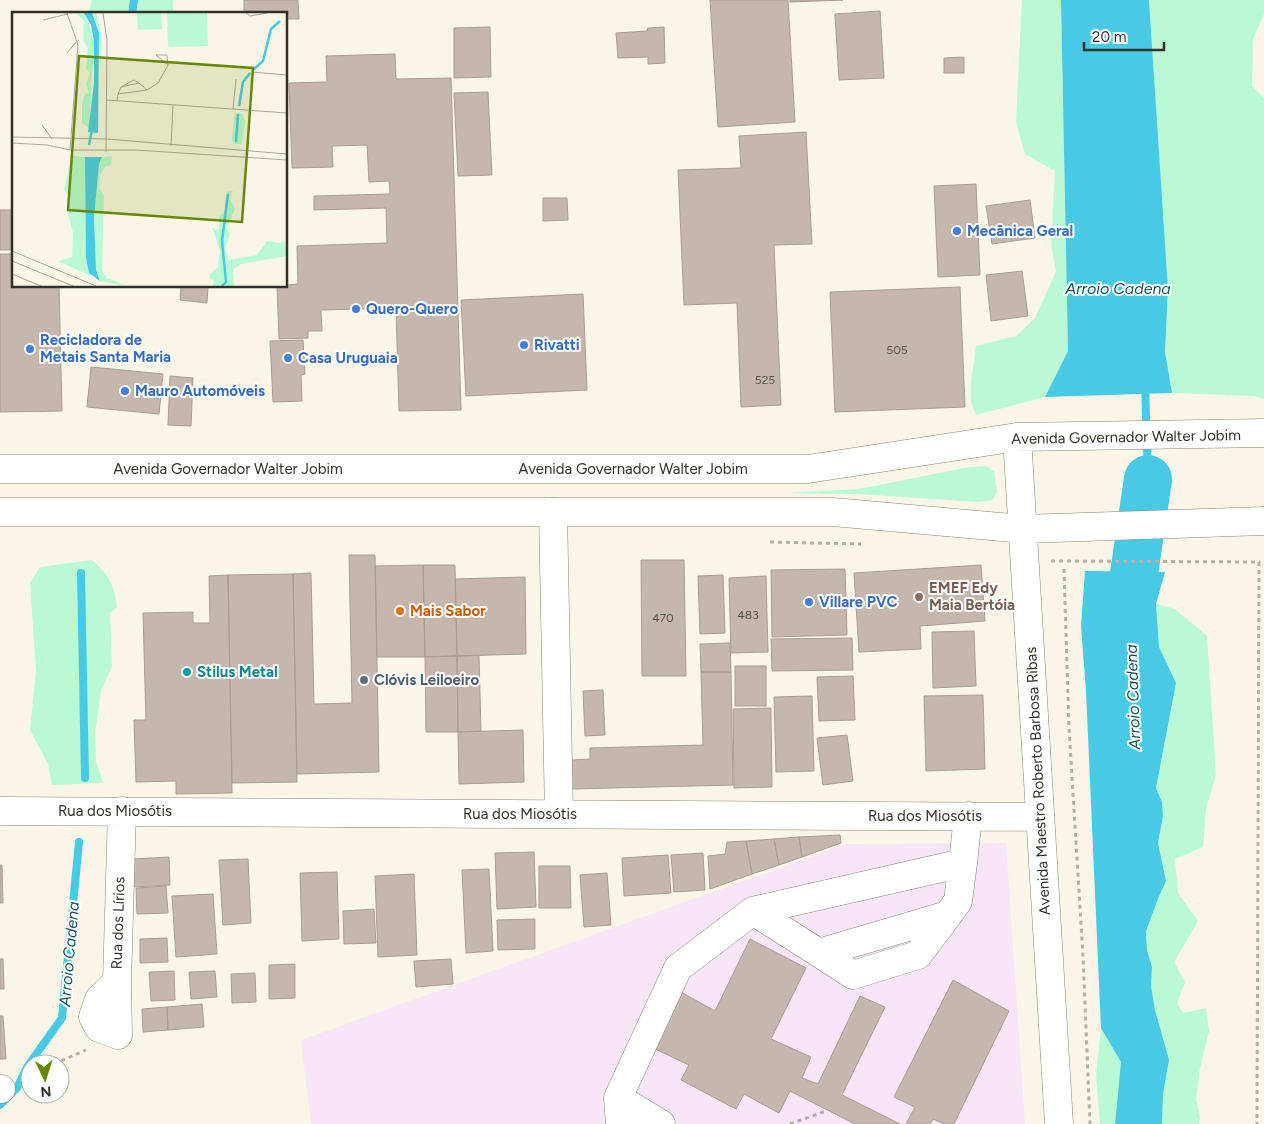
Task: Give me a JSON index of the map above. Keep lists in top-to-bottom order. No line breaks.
{"streets":{"main road":["Avenida Governador Walter Jobim","Avenida Maestro Roberto Barbosa Ribas","Rua dos Miosótis","Rua dos Lírios"]},"crossings":[["Avenida Governador Walter Jobim","Avenida Maestro Roberto Barbosa Ribas"],["Avenida Maestro Roberto Barbosa Ribas","Rua dos Miosótis"],["Rua dos Miosótis","Rua dos Lírios"]],"water":["Arroio Cadena"],"places":["Mecânica Geral","Quero-Quero","Rivatti","Recicladora de Metais Santa Maria","Casa Uruguaia","Mauro Automóveis","EMEF Edy Maia Bertóia","Villare PVC","Mais Sabor","Stilus Metal","Clóvis Leiloeiro"],"house_numbers":["505","525","483","470"],"scale_bar":"20 m","north":"bottom"}
